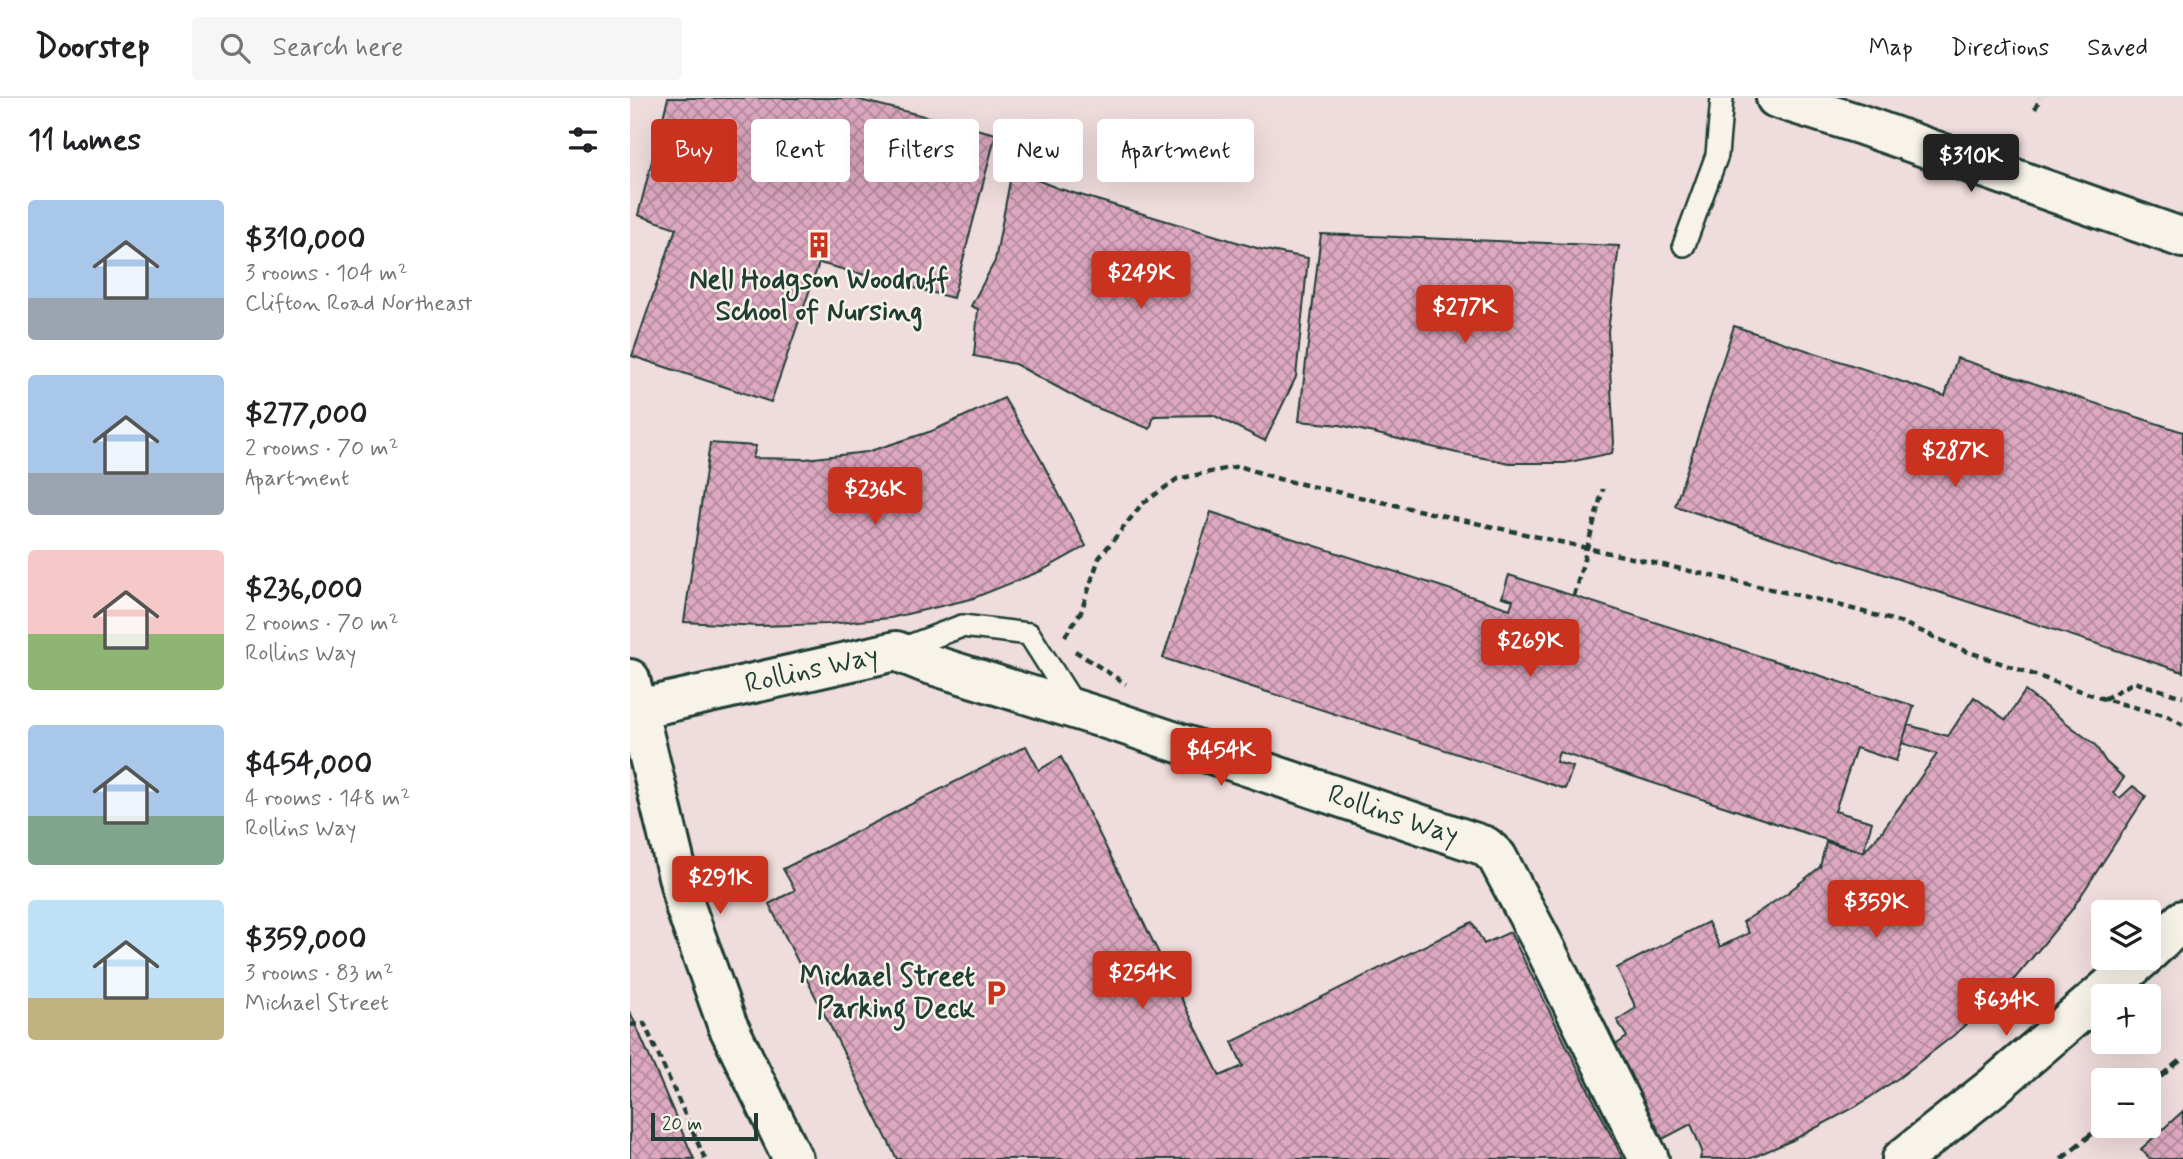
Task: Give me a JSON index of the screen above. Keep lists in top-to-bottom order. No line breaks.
{"streets":{"street":["Rollins Way"]},"places":{"building":["Nell Hodgson Woodruff School of Nursing"],"parking":["Michael Street Parking Deck"]},"scale_bar":"20 m","page":{"header":"Doorstep","search":"Search here","nav":["Map","Directions","Saved"],"heading":"11 homes","chip":["Buy","Rent","Filters","New","Apartment"],"price":["$310K","$249K","$277K","$287K","$236K","$269K","$454K","$291K","$359K","$254K","$634K"],"list":[{"name":"$310,000","note":"3 rooms · 104 m² · Clifton Road Northeast"},{"name":"$277,000","note":"2 rooms · 70 m² · Apartment"},{"name":"$236,000","note":"2 rooms · 70 m² · Rollins Way"},{"name":"$454,000","note":"4 rooms · 148 m² · Rollins Way"},{"name":"$359,000","note":"3 rooms · 83 m² · Michael Street"}],"map_buttons":["+","−"],"scale":"20 m"}}
